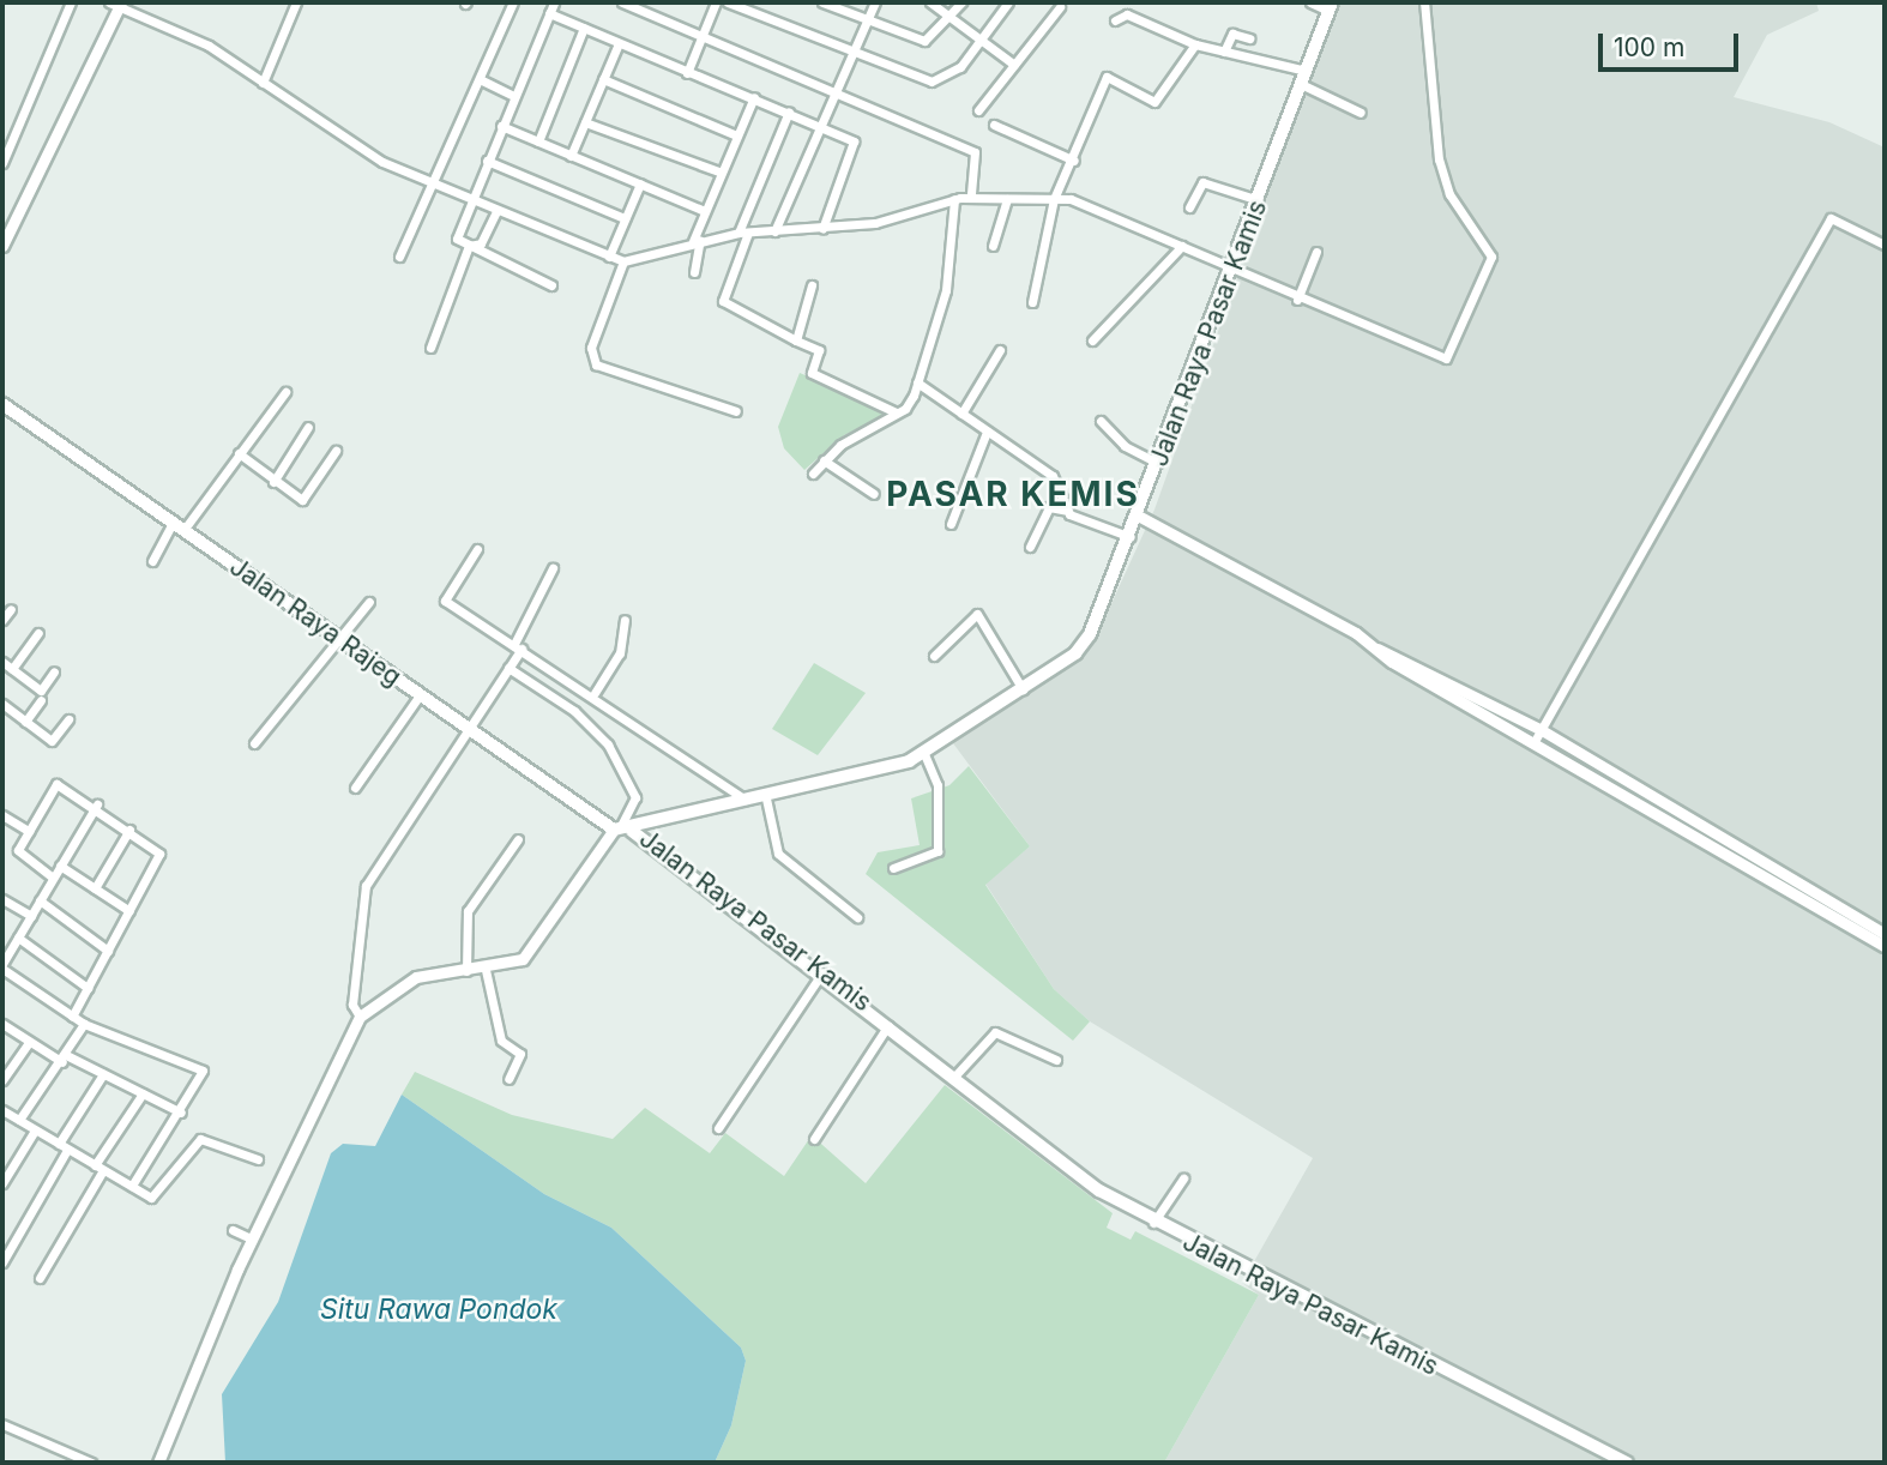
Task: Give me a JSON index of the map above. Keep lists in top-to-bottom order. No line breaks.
{"streets":{"main road":["Jalan Raya Pasar Kamis","Jalan Raya Rajeg"]},"districts":["PASAR KEMIS"],"water":["Situ Rawa Pondok"],"scale_bar":"100 m"}
